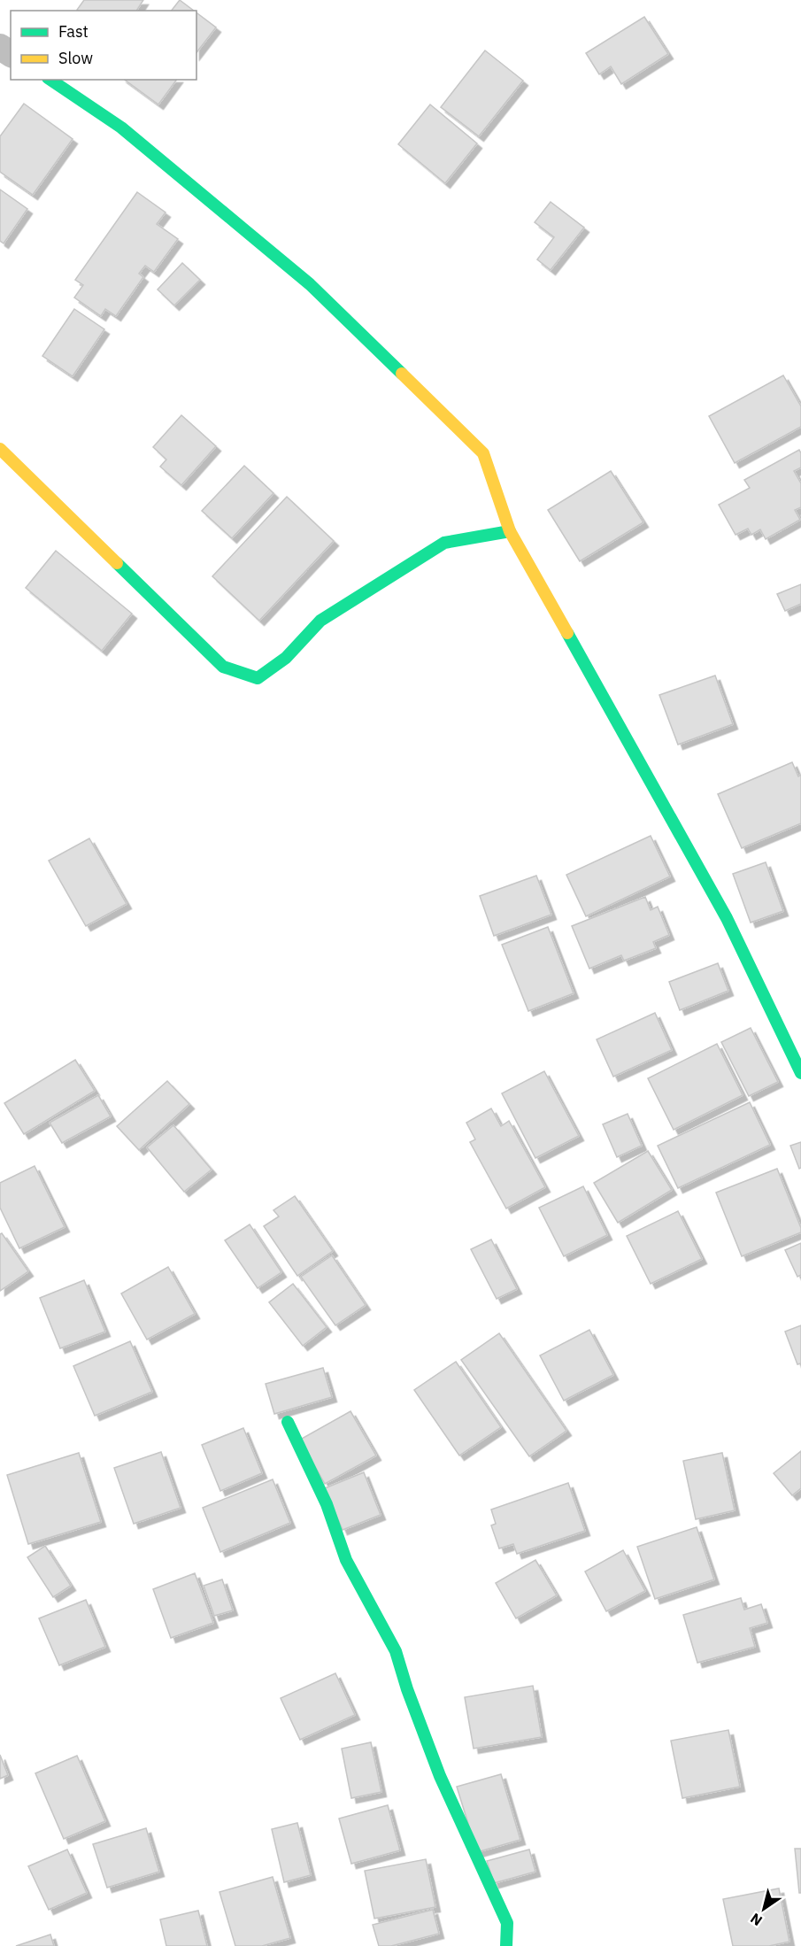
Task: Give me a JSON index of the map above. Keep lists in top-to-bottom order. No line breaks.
{"legend":["Fast","Slow"],"north":"bottom left"}
